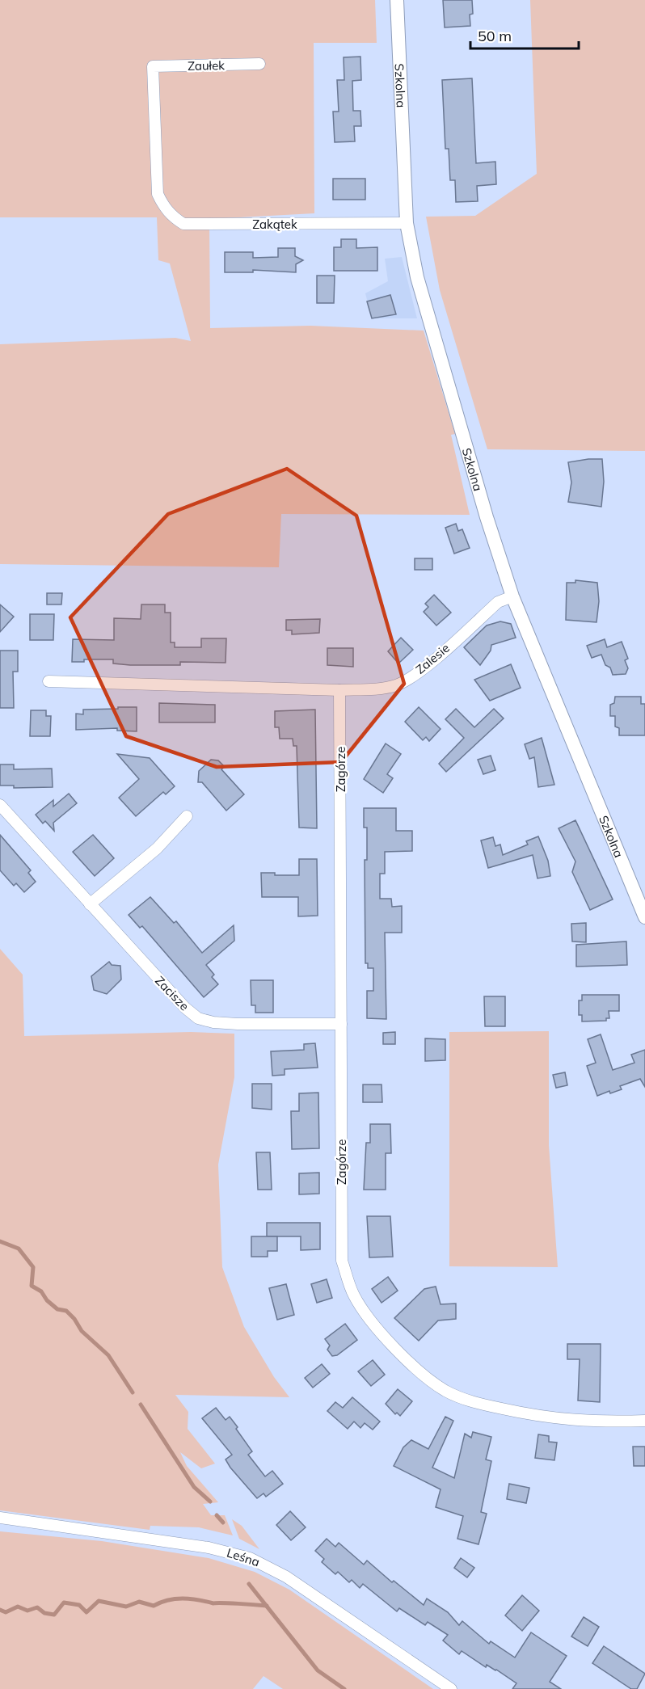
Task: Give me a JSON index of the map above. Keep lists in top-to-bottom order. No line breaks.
{"streets":{"street":["Zaułek","Szkolna","Zakątek","Zalesie","Zagórze","Zacisze","Leśna"]},"crossings":[["Zaułek","Zakątek"],["Szkolna","Zakątek"],["Szkolna","Zalesie"],["Zalesie","Zagórze"],["Zagórze","Zacisze"]],"scale_bar":"50 m"}
